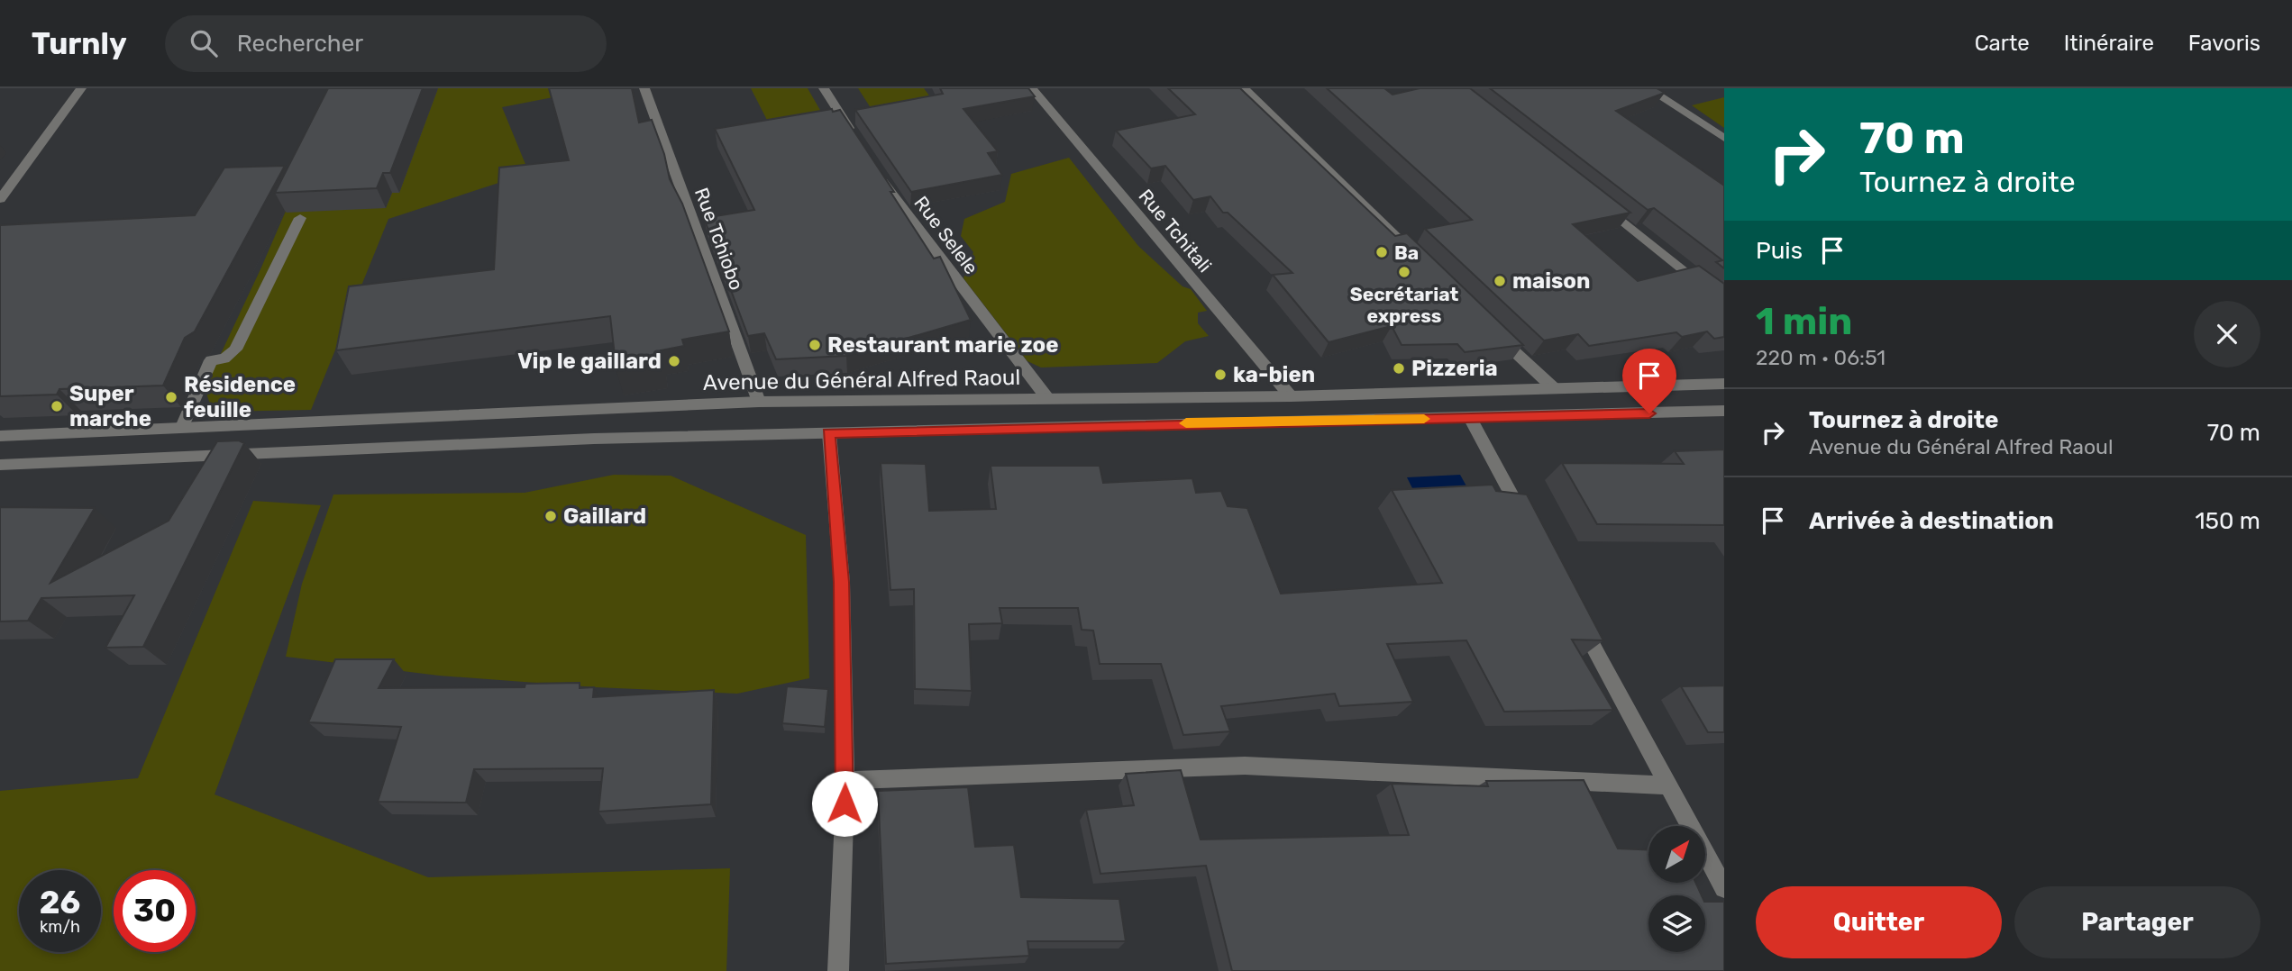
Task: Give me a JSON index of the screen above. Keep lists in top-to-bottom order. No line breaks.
{"streets":{"street":["Rue Tchitali","Rue Selele","Rue Tchiobo","Avenue du Général Alfred Raoul"]},"crossings":[["Rue Tchitali","Avenue du Général Alfred Raoul"],["Rue Selele","Avenue du Général Alfred Raoul"],["Rue Tchiobo","Avenue du Général Alfred Raoul"]],"places":["Ba","Secrétariat express","maison","Restaurant marie zoe","Vip le gaillard","Pizzeria","ka-bien","Résidence feuille","Super marche","Gaillard"],"north":"top right","page":{"header":"Turnly","search":"Rechercher","nav":["Carte","Itinéraire","Favoris"],"turn":["70 m","Tournez à droite"],"then":"Puis","heading":["1 min","220 m · 06:51"],"list":[{"name":"Tournez à droite","note":"Avenue du Général Alfred Raoul","value":"70 m"},{"name":"Arrivée à destination","value":"150 m"}],"speed":"26 km/h","limit":"30","buttons":["Quitter","Partager"]}}
